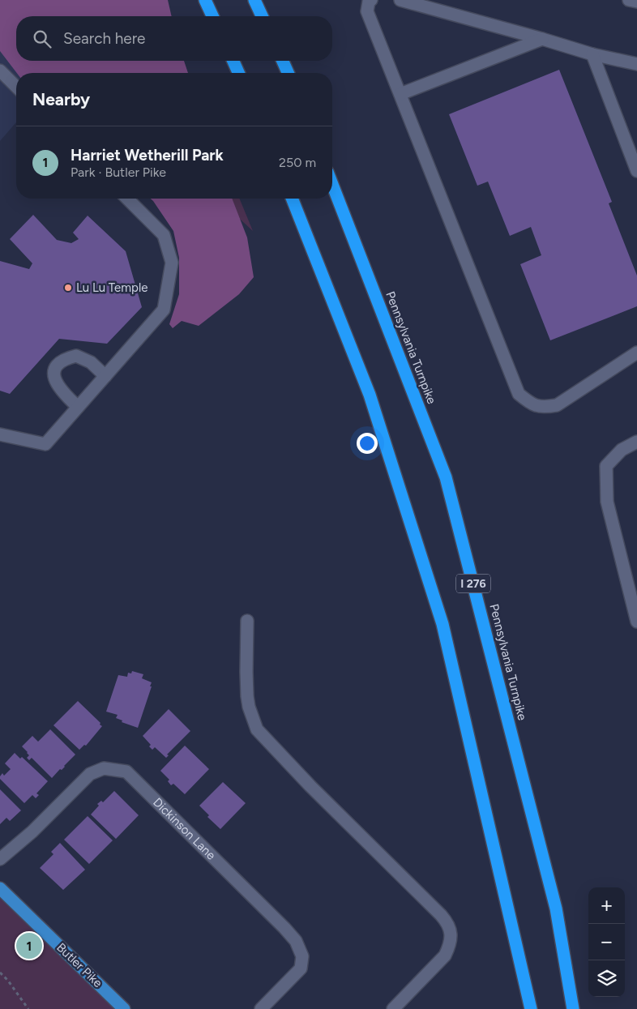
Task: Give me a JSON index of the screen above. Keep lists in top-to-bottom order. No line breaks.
{"streets":{"highway":["Pennsylvania Turnpike","I 276"],"main road":["Butler Pike"],"street":["Dickinson Lane"]},"places":["Lu Lu Temple"],"page":{"search":"Search here","heading":"Nearby","list":[{"mark":"1","name":"Harriet Wetherill Park","note":"Park · Butler Pike","value":"250 m"}],"map_buttons":["+","−"],"pins":"1"}}
